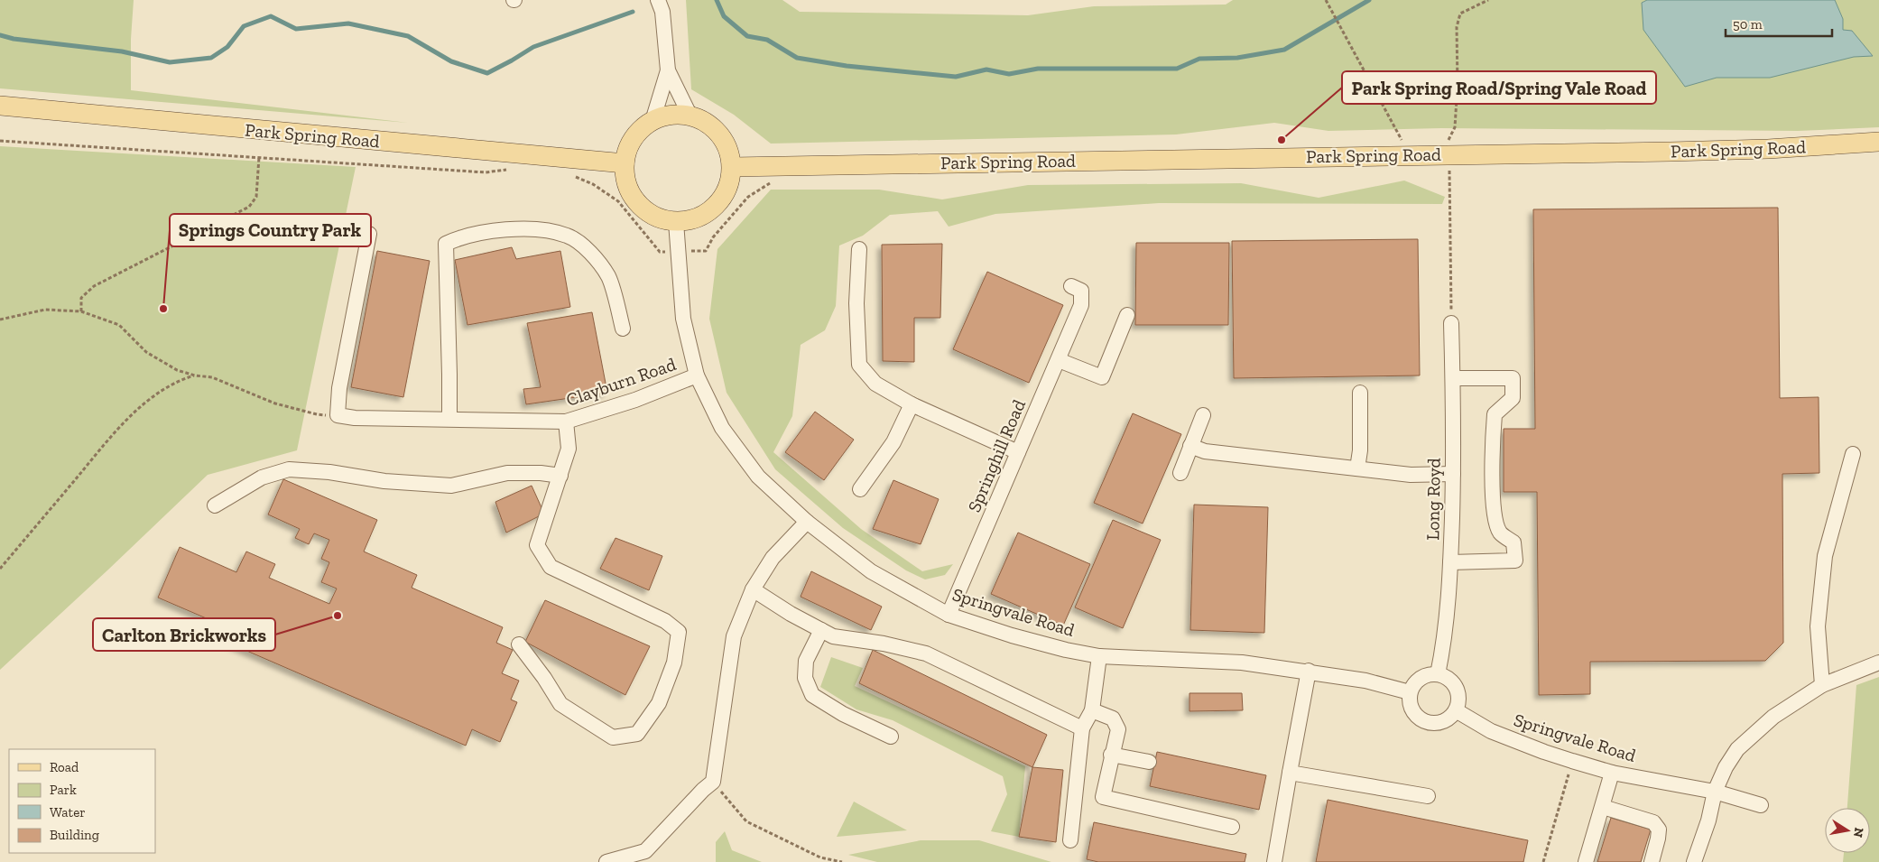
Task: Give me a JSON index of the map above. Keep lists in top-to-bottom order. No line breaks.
{"streets":{"main road":["Park Spring Road"],"street":["Clayburn Road","Springhill Road","Long Royd","Springvale Road"]},"crossings":[["Park Spring Road","Springvale Road"],["Clayburn Road","Springvale Road"],["Springhill Road","Springvale Road"],["Long Royd","Springvale Road"]],"places":["Park Spring Road/Spring Vale Road","Springs Country Park","Carlton Brickworks"],"legend":["Road","Park","Water","Building"],"scale_bar":"50 m","north":"right"}
